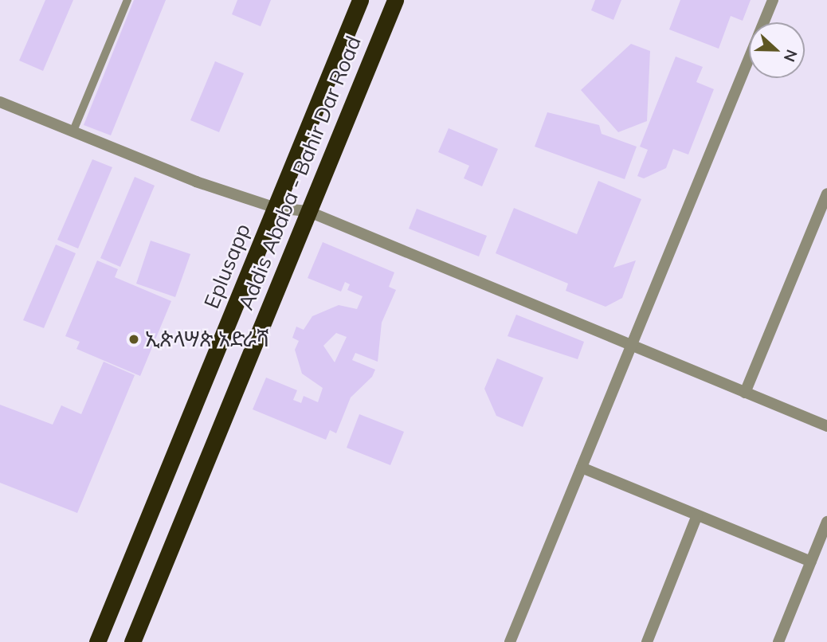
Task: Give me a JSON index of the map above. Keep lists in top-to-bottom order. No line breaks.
{"streets":{"highway":["Addis Ababa - Bahir Dar Road","Eplusapp"]},"places":["ኢጵላሣጵ አድራሻ"],"north":"right"}
